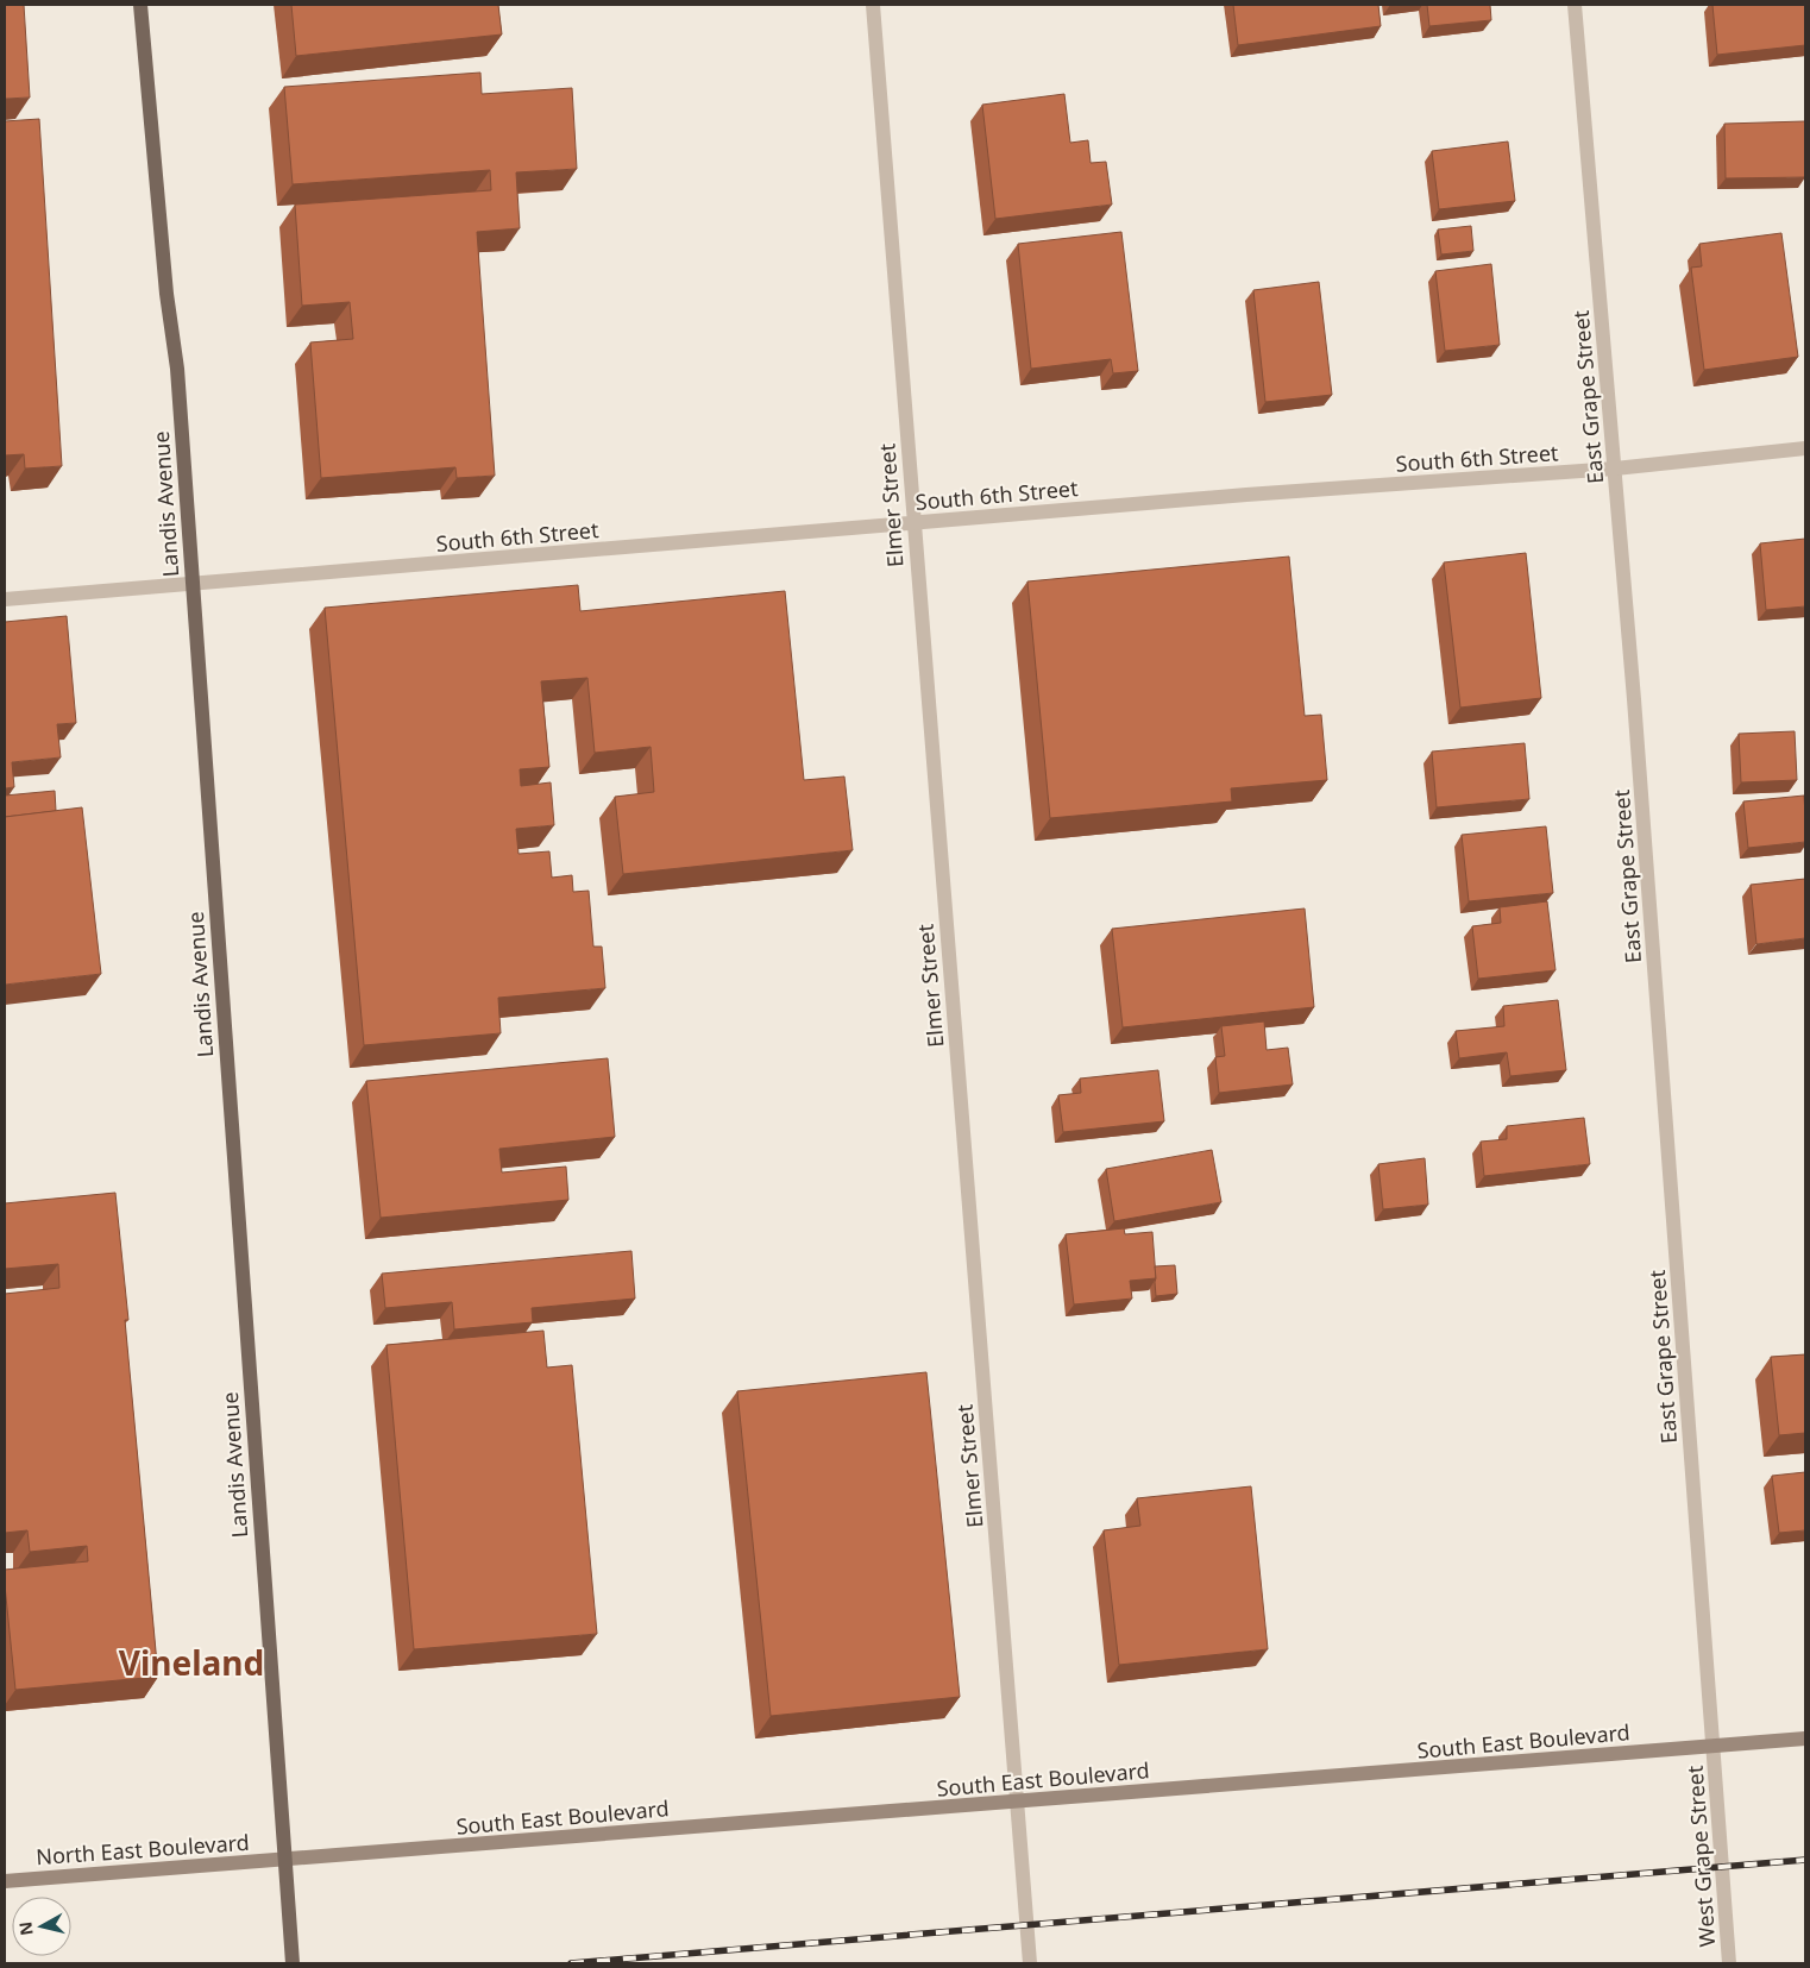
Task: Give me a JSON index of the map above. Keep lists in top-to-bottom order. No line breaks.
{"streets":{"main road":["Landis Avenue","South East Boulevard","North East Boulevard"],"street":["East Grape Street","South 6th Street","Elmer Street","West Grape Street"]},"crossings":[["East Grape Street","South 6th Street"],["East Grape Street","South East Boulevard"],["East Grape Street","West Grape Street"],["South 6th Street","Landis Avenue"],["South 6th Street","Elmer Street"],["Landis Avenue","South East Boulevard"],["Landis Avenue","North East Boulevard"],["Elmer Street","South East Boulevard"],["South East Boulevard","North East Boulevard"],["South East Boulevard","West Grape Street"]],"districts":["Vineland"],"north":"left"}
